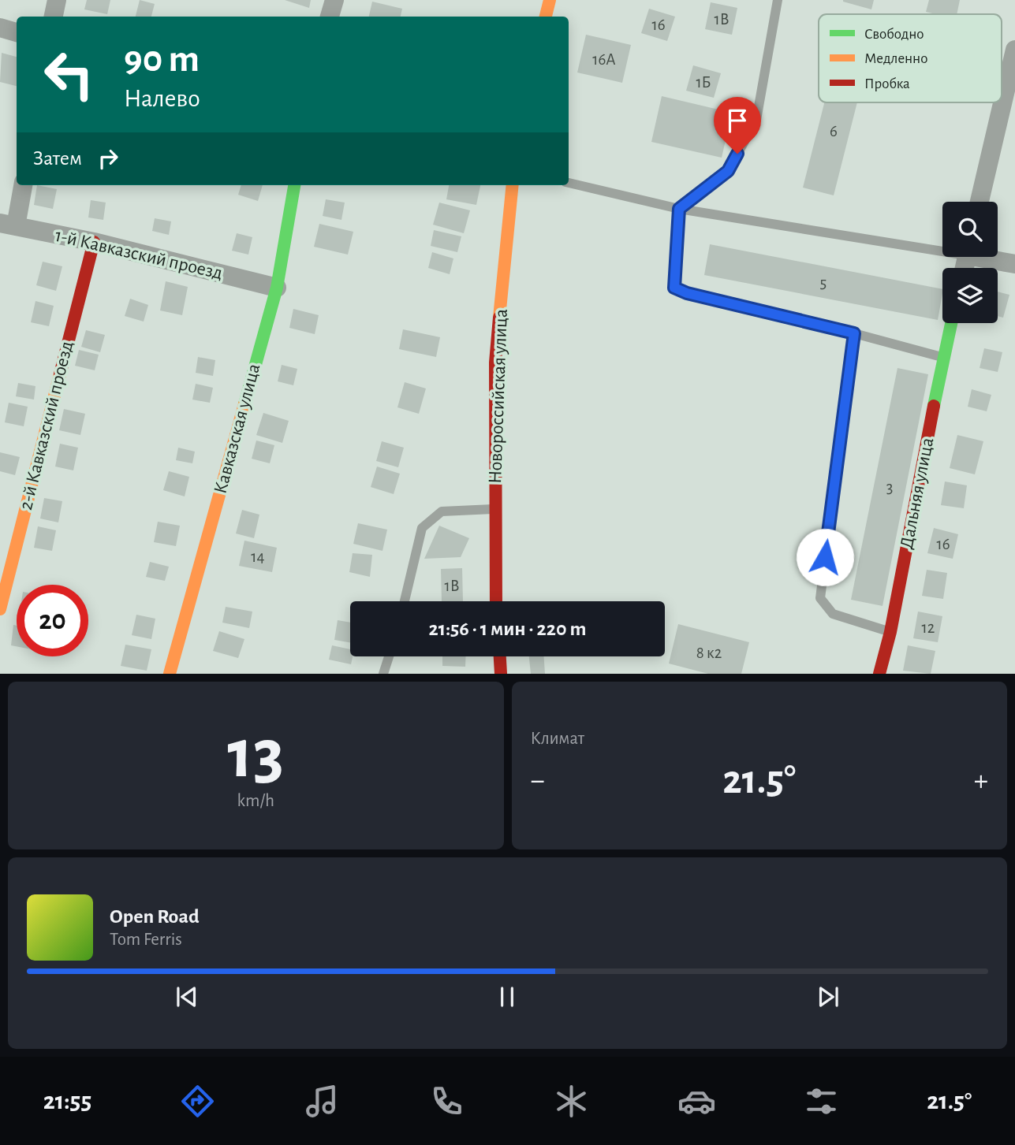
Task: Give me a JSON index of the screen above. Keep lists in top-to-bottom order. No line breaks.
{"streets":{"street":["1-й Кавказский проезд","Новороссийская улица","2-й Кавказский проезд","Кавказская улица","Дальняя улица"]},"crossings":[["1-й Кавказский проезд","2-й Кавказский проезд"],["1-й Кавказский проезд","Кавказская улица"]],"house_numbers":["1В","16","16А","1Б","6","5","3","16","14","1В","12","8 к2"],"legend":["Свободно","Медленно","Пробка"],"page":{"turn":["90 m","Налево"],"then":"Затем","limit":"20","trip":"21:56 · 1 мин · 220 m","tile":[["13","km/h"],"Климат"],"heat":["−","21.5°","+"],"song":["Open Road","Tom Ferris"],"tabs":["21:55","21.5°"]}}
